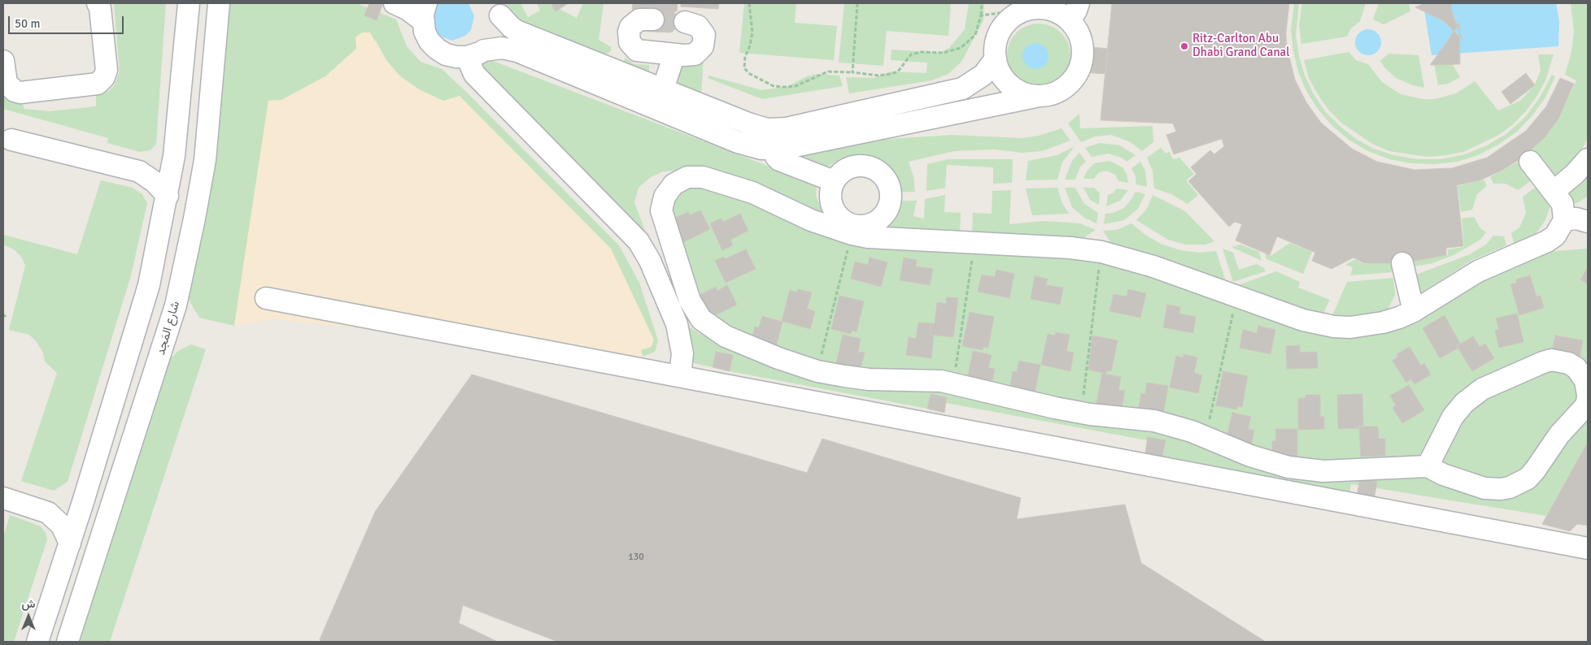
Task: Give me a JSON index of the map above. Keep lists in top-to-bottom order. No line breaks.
{"streets":{"street":["شارع المَجد"]},"places":["Ritz-Carlton Abu Dhabi Grand Canal"],"house_numbers":["130"],"scale_bar":"50 m","north":"top"}
